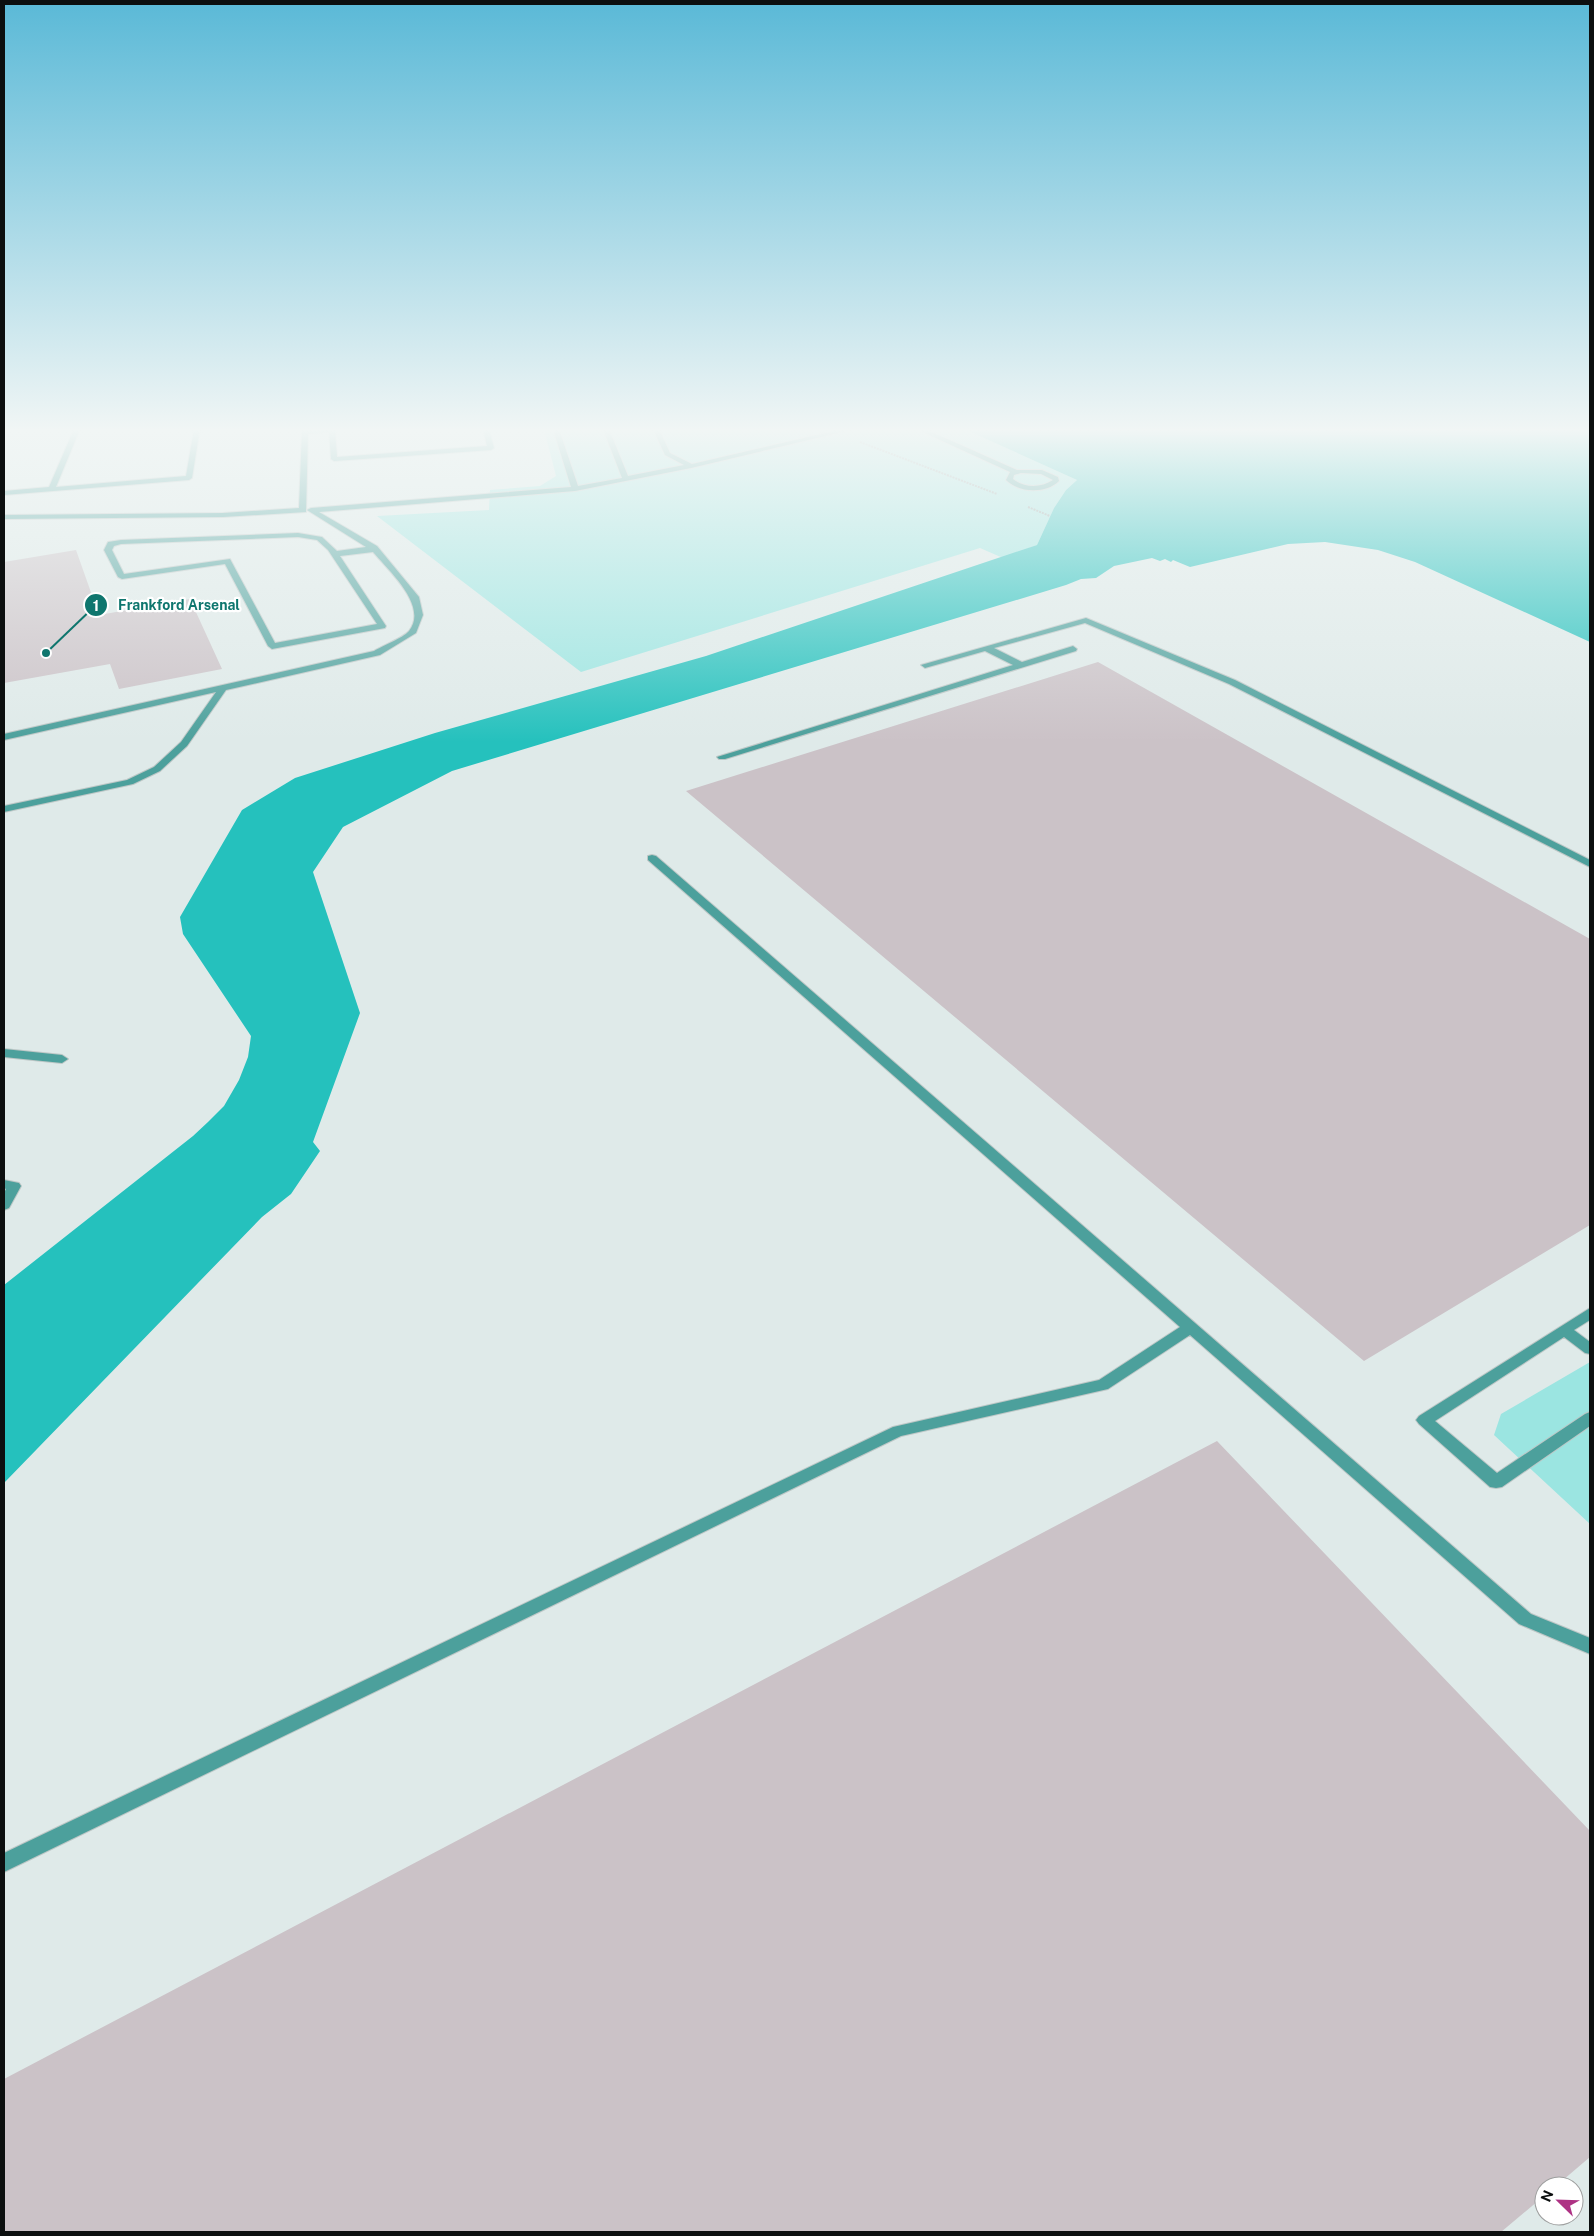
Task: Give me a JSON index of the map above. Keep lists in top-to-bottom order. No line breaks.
{"places":["Frankford Arsenal"],"north":"top left"}
